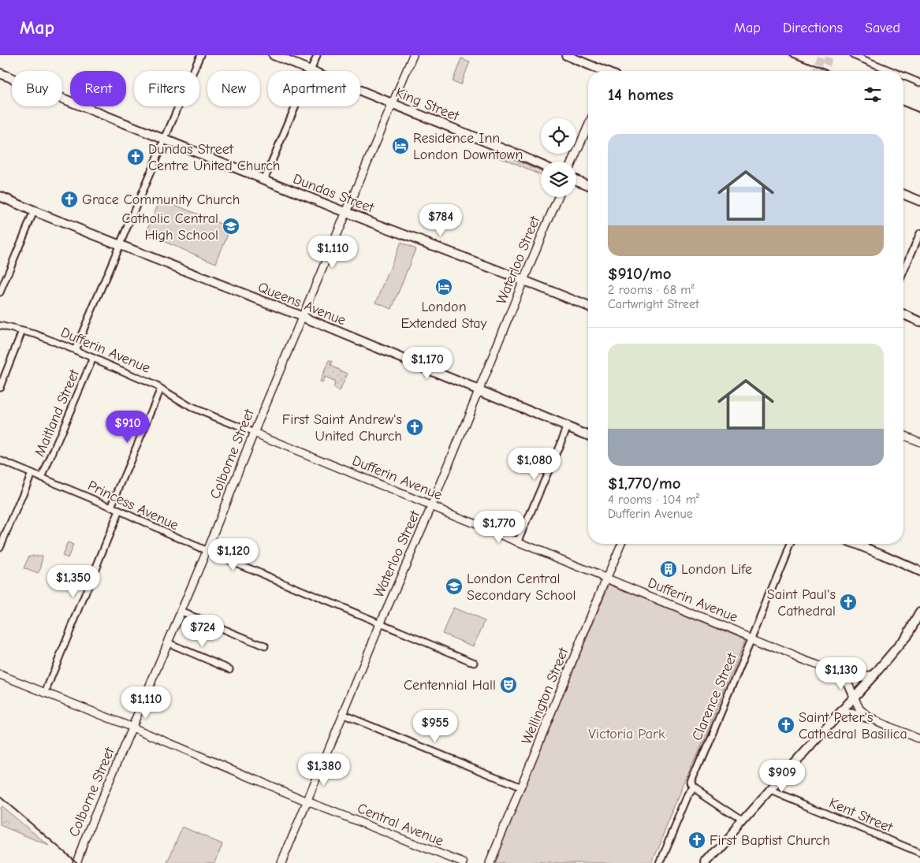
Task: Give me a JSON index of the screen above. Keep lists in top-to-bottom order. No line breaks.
{"streets":{"main road":["King Street","Dundas Street","Queens Avenue"],"street":["Waterloo Street","Dufferin Avenue","Maitland Street","Colborne Street","Princess Avenue","Wellington Street","Clarence Street","Kent Street","Central Avenue"]},"crossings":[["King Street","Colborne Street"],["Dundas Street","Waterloo Street"],["Dundas Street","Maitland Street"],["Dundas Street","Colborne Street"],["Waterloo Street","Queens Avenue"],["Waterloo Street","Dufferin Avenue"],["Waterloo Street","Princess Avenue"],["Waterloo Street","Central Avenue"],["Queens Avenue","Maitland Street"],["Queens Avenue","Colborne Street"],["Dufferin Avenue","Maitland Street"],["Dufferin Avenue","Colborne Street"],["Dufferin Avenue","Wellington Street"],["Dufferin Avenue","Clarence Street"],["Maitland Street","Princess Avenue"],["Colborne Street","Princess Avenue"],["Colborne Street","Central Avenue"]],"parks":["Victoria Park"],"places":{"hotel":["Residence Inn London Downtown","London Extended Stay"],"church":["Dundas Street Centre United Church","Grace Community Church","First Saint Andrew's United Church","Saint Paul's Cathedral","Saint Peter's Cathedral Basilica","First Baptist Church"],"school or university":["Catholic Central High School","London Central Secondary School"],"building":["London Life"],"theatre":["Centennial Hall"]},"page":{"header":"Map","nav":["Map","Directions","Saved"],"chip":["Buy","Rent","Filters","New","Apartment"],"heading":"14 homes","list":[{"name":"$910/mo","note":"2 rooms · 68 m² · Cartwright Street"},{"name":"$1,770/mo","note":"4 rooms · 104 m² · Dufferin Avenue"}],"price":["$784","$1,110","$1,170","$910","$1,080","$1,770","$1,120","$1,350","$724","$1,130","$1,110","$955","$1,380","$909"]}}
